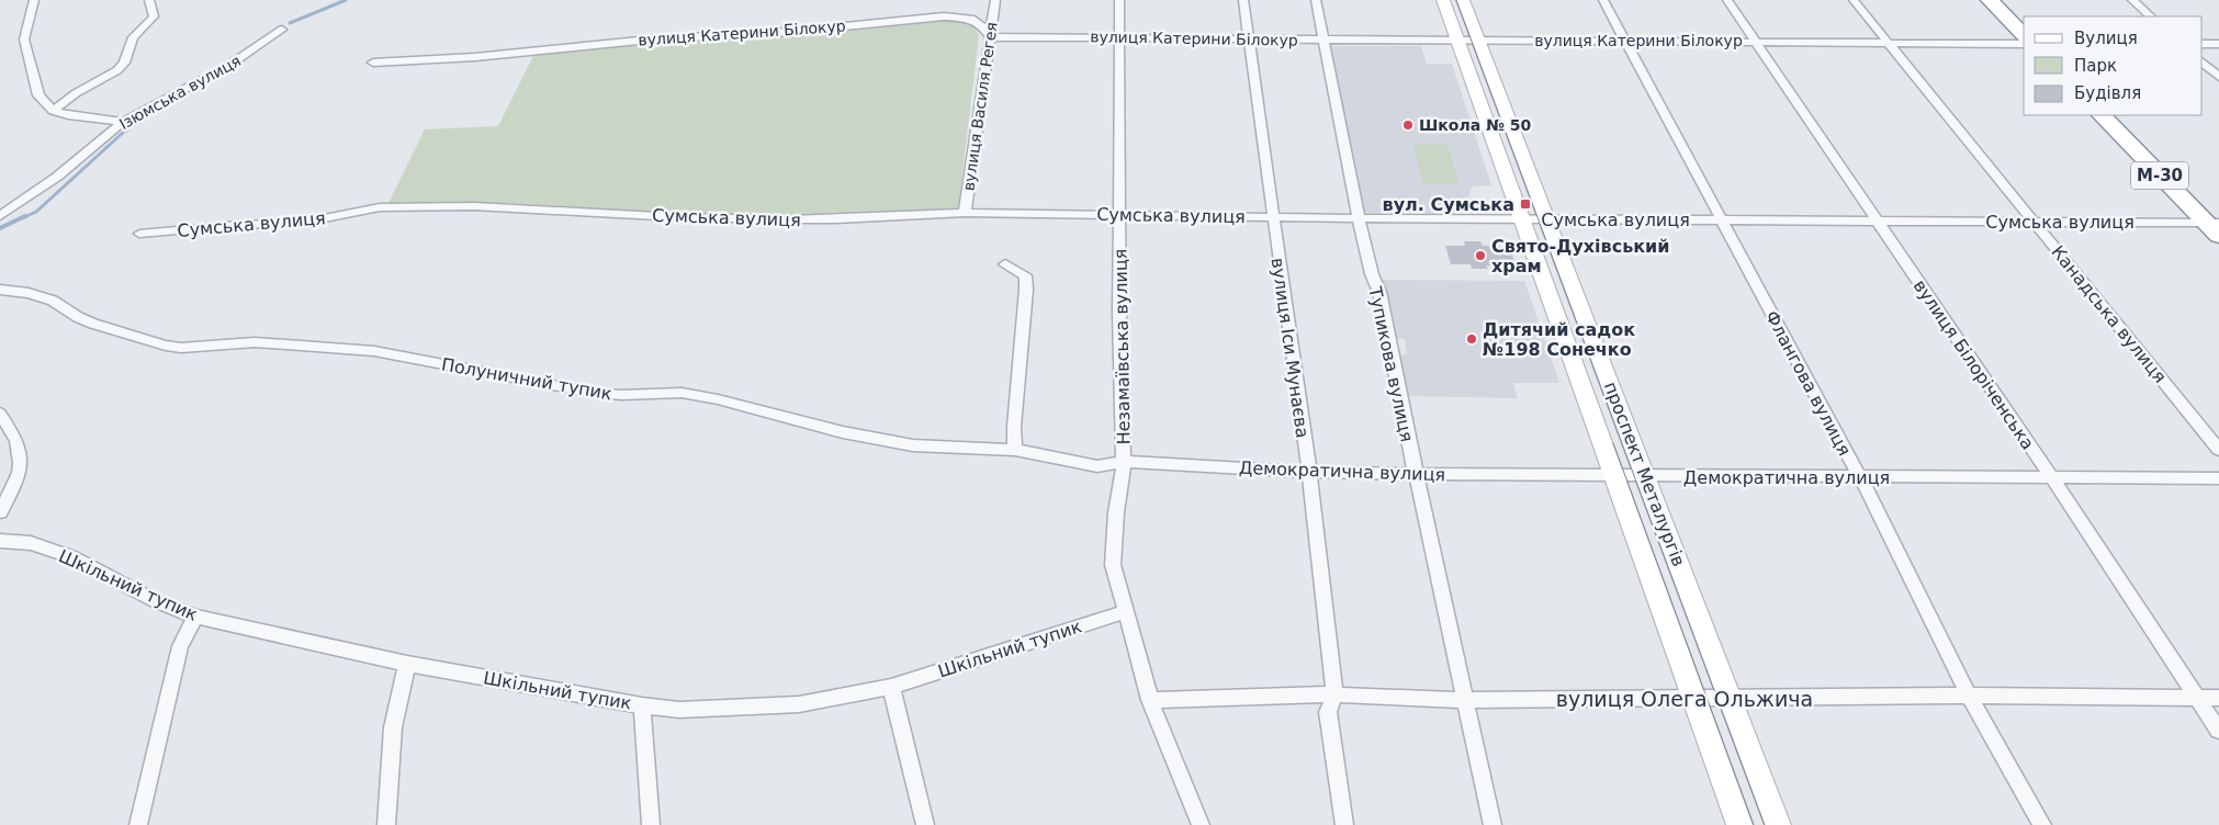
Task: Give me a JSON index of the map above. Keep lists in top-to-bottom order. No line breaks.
{"streets":{"highway":["М-30"],"main road":["проспект Металургів"],"street":["вулиця Катерини Білокур","Ізюмська вулиця","вулиця Василя Регея","Сумська вулиця","Канадська вулиця","Незамаївська вулиця","вулиця Іси Мунаєва","Тупикова вулиця","вулиця Білоріченська","Полуничний тупик","Флангова вулиця","Демократична вулиця","Шкільний тупик","вулиця Олега Ольжича"]},"crossings":[["вулиця Катерини Білокур","вулиця Василя Регея"],["вулиця Катерини Білокур","Канадська вулиця"],["вулиця Катерини Білокур","Незамаївська вулиця"],["вулиця Катерини Білокур","вулиця Іси Мунаєва"],["вулиця Катерини Білокур","Тупикова вулиця"],["вулиця Катерини Білокур","вулиця Білоріченська"],["вулиця Катерини Білокур","Флангова вулиця"],["вулиця Катерини Білокур","проспект Металургів"],["вулиця Василя Регея","Сумська вулиця"],["М-30","Сумська вулиця"],["Сумська вулиця","Канадська вулиця"],["Сумська вулиця","Незамаївська вулиця"],["Сумська вулиця","вулиця Іси Мунаєва"],["Сумська вулиця","Тупикова вулиця"],["Сумська вулиця","вулиця Білоріченська"],["Сумська вулиця","Флангова вулиця"],["Сумська вулиця","проспект Металургів"],["Незамаївська вулиця","Полуничний тупик"],["Незамаївська вулиця","Демократична вулиця"],["Незамаївська вулиця","Шкільний тупик"],["Незамаївська вулиця","вулиця Олега Ольжича"],["вулиця Іси Мунаєва","Демократична вулиця"],["вулиця Іси Мунаєва","вулиця Олега Ольжича"],["Тупикова вулиця","Демократична вулиця"],["Тупикова вулиця","вулиця Олега Ольжича"],["вулиця Білоріченська","Демократична вулиця"],["вулиця Білоріченська","вулиця Олега Ольжича"],["Полуничний тупик","Демократична вулиця"],["Флангова вулиця","Демократична вулиця"],["Флангова вулиця","вулиця Олега Ольжича"],["Демократична вулиця","проспект Металургів"],["проспект Металургів","вулиця Олега Ольжича"]],"places":{"other":["Школа № 50","Свято-Духівський храм","Дитячий садок №198 Сонечко"],"transit":["вул. Сумська"]},"legend":["Вулиця","Парк","Будівля"]}
